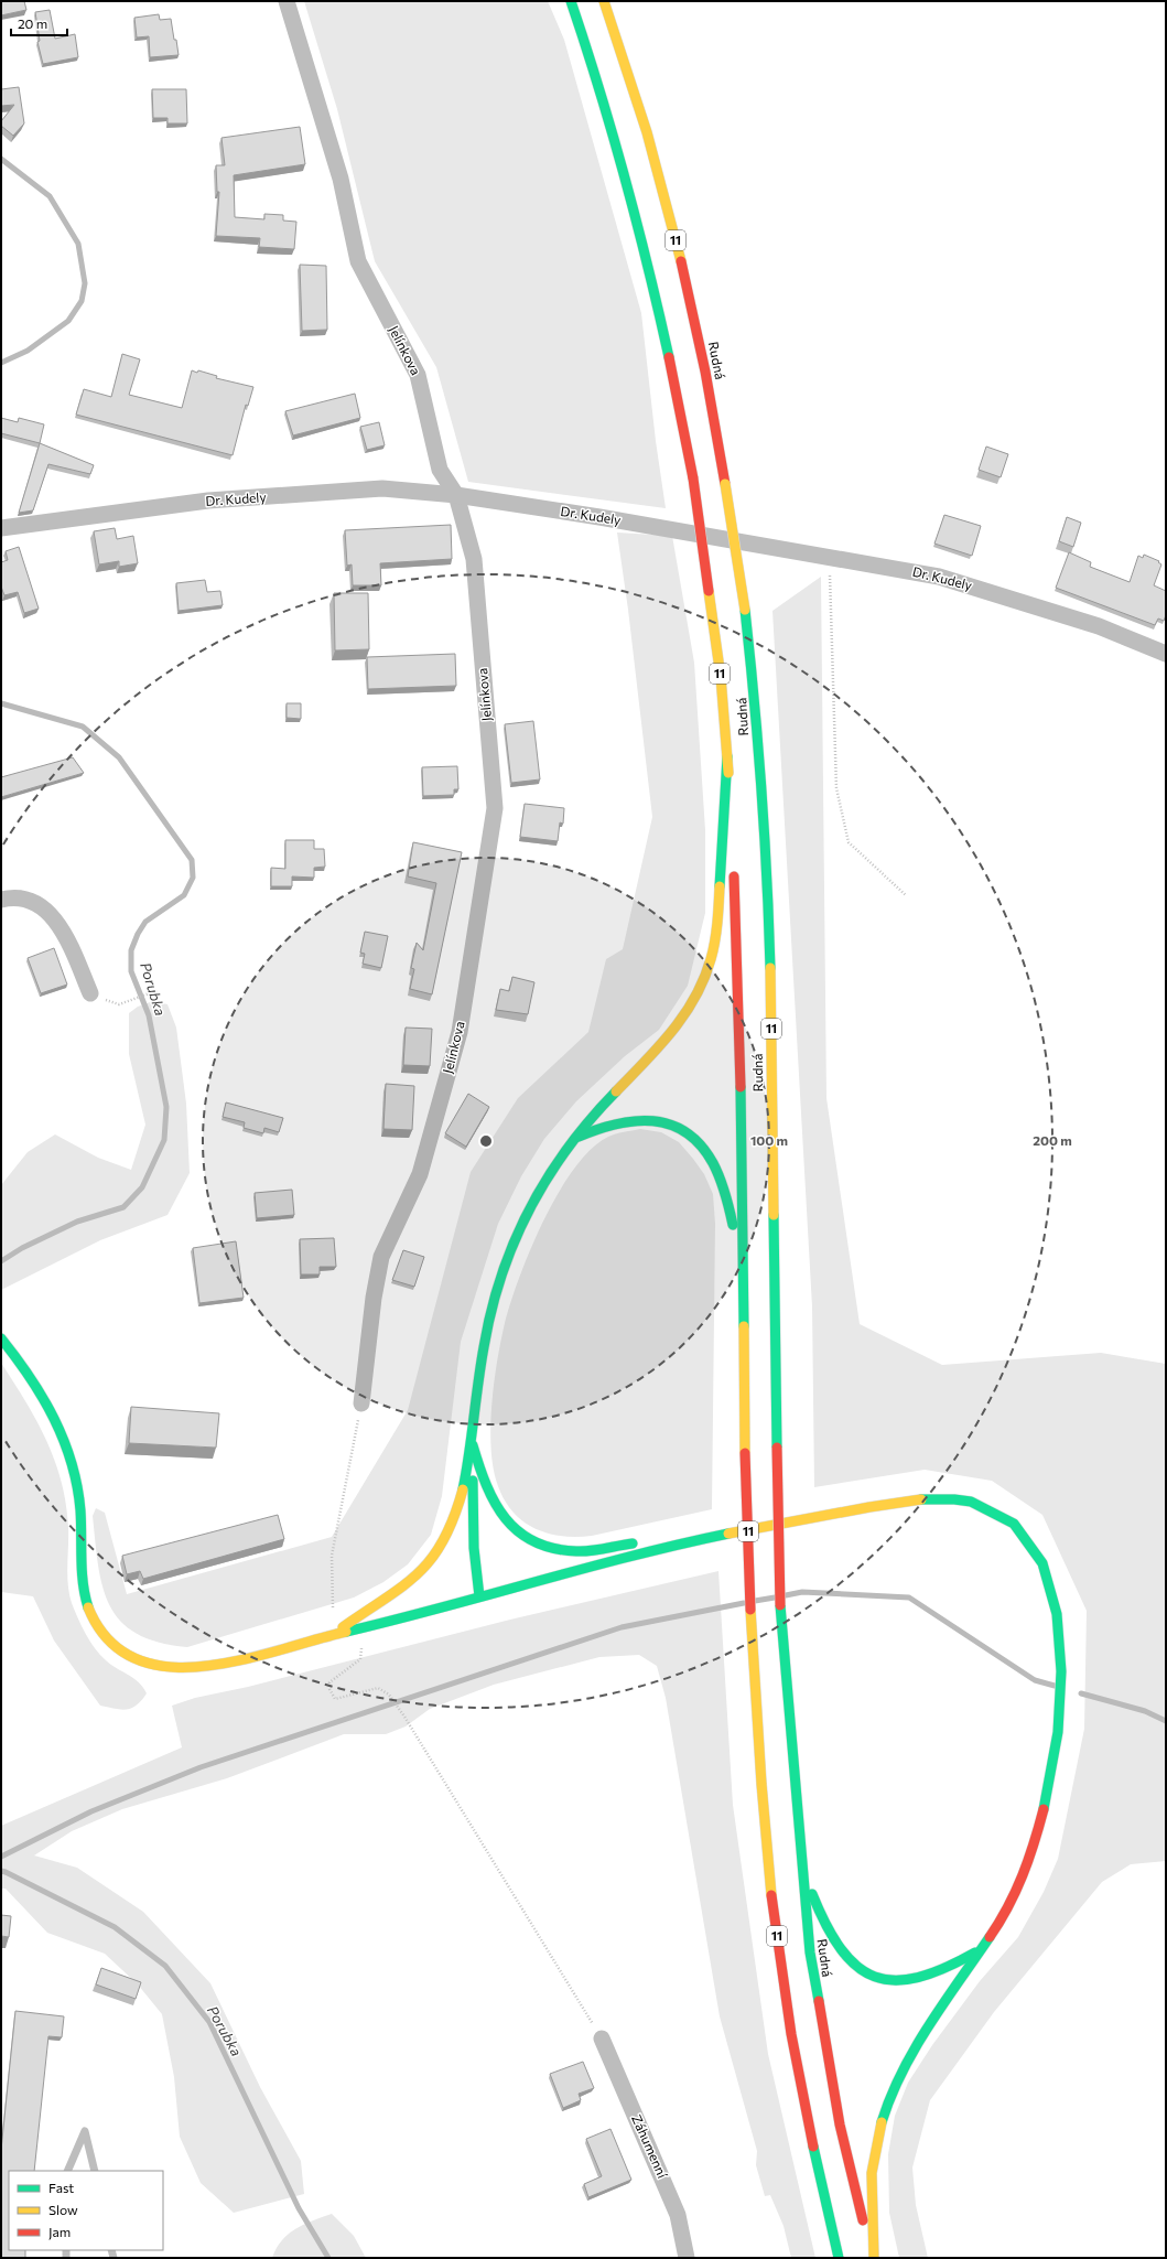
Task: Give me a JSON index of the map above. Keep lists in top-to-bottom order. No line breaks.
{"streets":{"highway":["11","Rudná"],"street":["Jelínkova","Dr. Kudely","Záhumenní"]},"crossings":[["Jelínkova","Dr. Kudely"]],"water":["Porubka"],"legend":["Fast","Slow","Jam"],"scale_bar":"20 m","rings":["100 m","200 m"]}
